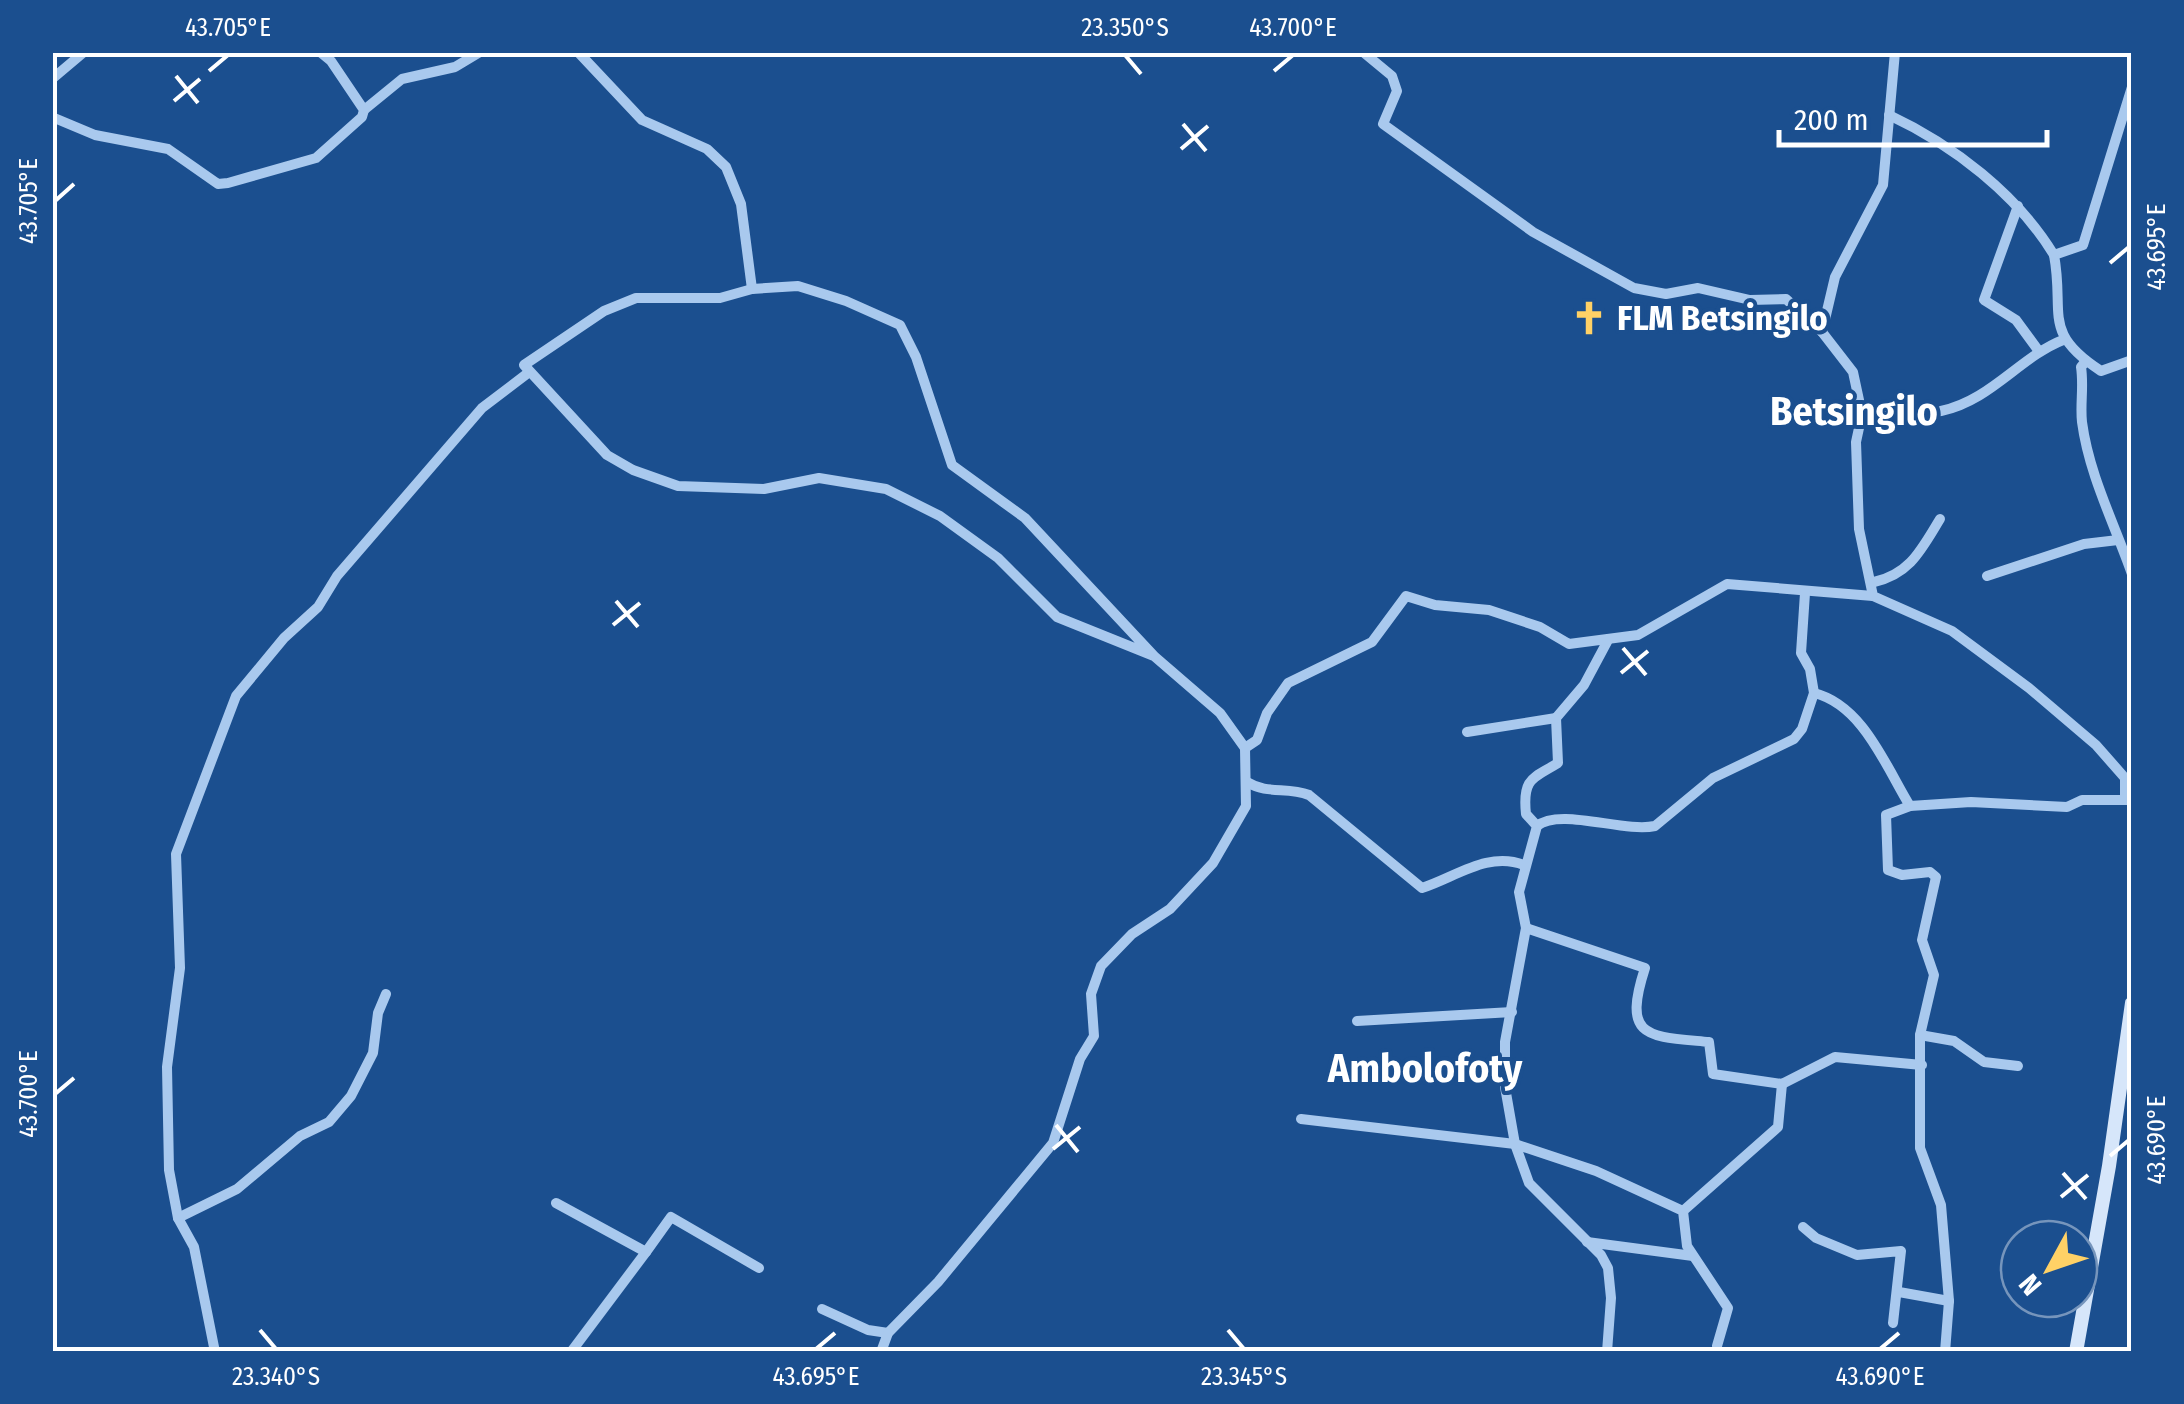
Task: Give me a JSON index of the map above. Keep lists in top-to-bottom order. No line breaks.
{"districts":["Betsingilo","Ambolofoty"],"places":{"church":["FLM Betsingilo"]},"scale_bar":"200 m","north":"bottom left","coordinates":["43.705°E","23.350°S","43.700°E","43.695°E","43.690°E","23.340°S","23.345°S"]}
